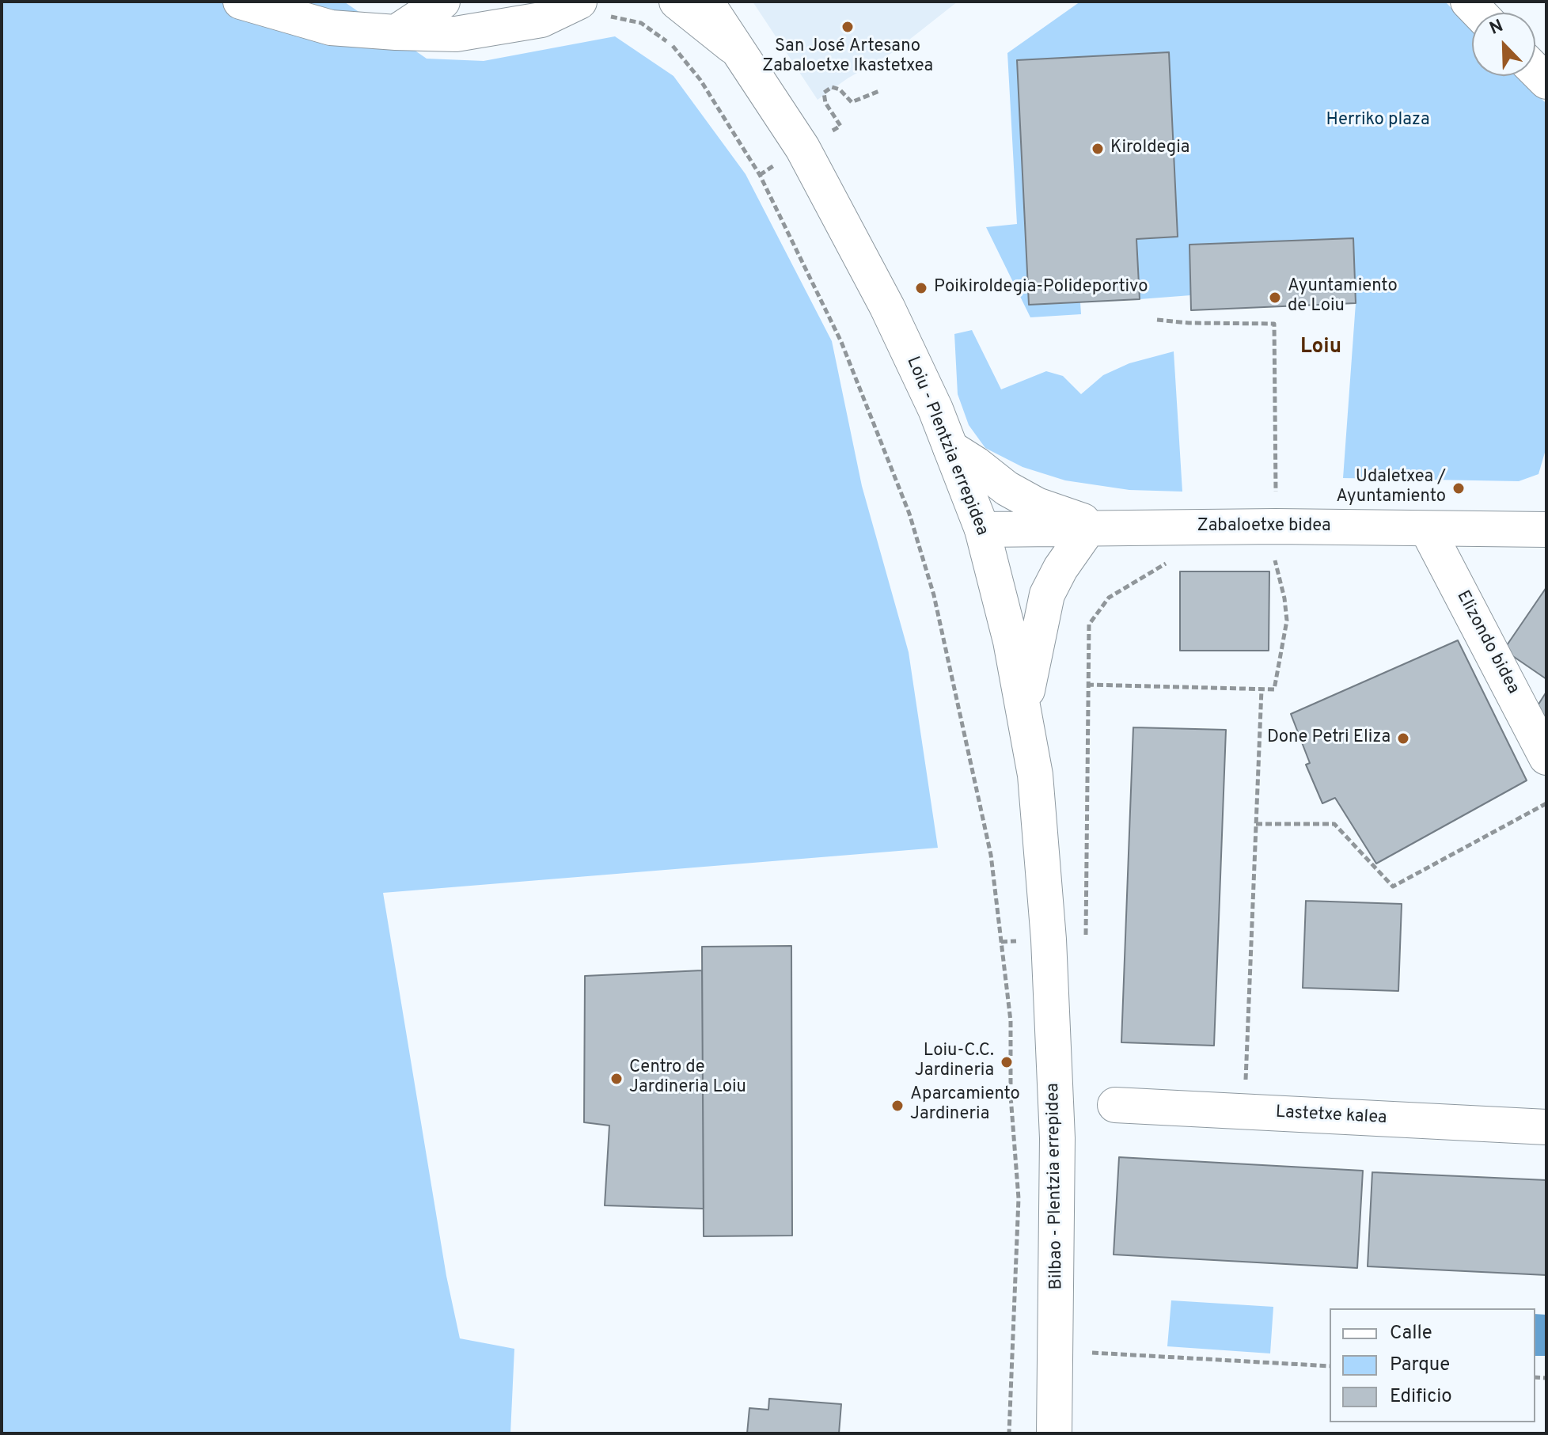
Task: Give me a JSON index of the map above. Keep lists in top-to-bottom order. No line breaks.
{"streets":{"main road":["Loiu - Plentzia errepidea","Zabaloetxe bidea","Elizondo bidea","Lastetxe kalea","Bilbao - Plentzia errepidea"]},"crossings":[["Loiu - Plentzia errepidea","Zabaloetxe bidea"],["Loiu - Plentzia errepidea","Bilbao - Plentzia errepidea"],["Zabaloetxe bidea","Elizondo bidea"]],"districts":["Loiu"],"parks":["Herriko plaza"],"places":["San José Artesano Zabaloetxe Ikastetxea","Kiroldegia","Poikiroldegia-Polideportivo","Ayuntamiento de Loiu","Udaletxea / Ayuntamiento","Done Petri Eliza","Loiu-C.C. Jardineria","Centro de Jardineria Loiu","Aparcamiento Jardineria"],"legend":["Calle","Parque","Edificio"],"north":"top left"}
